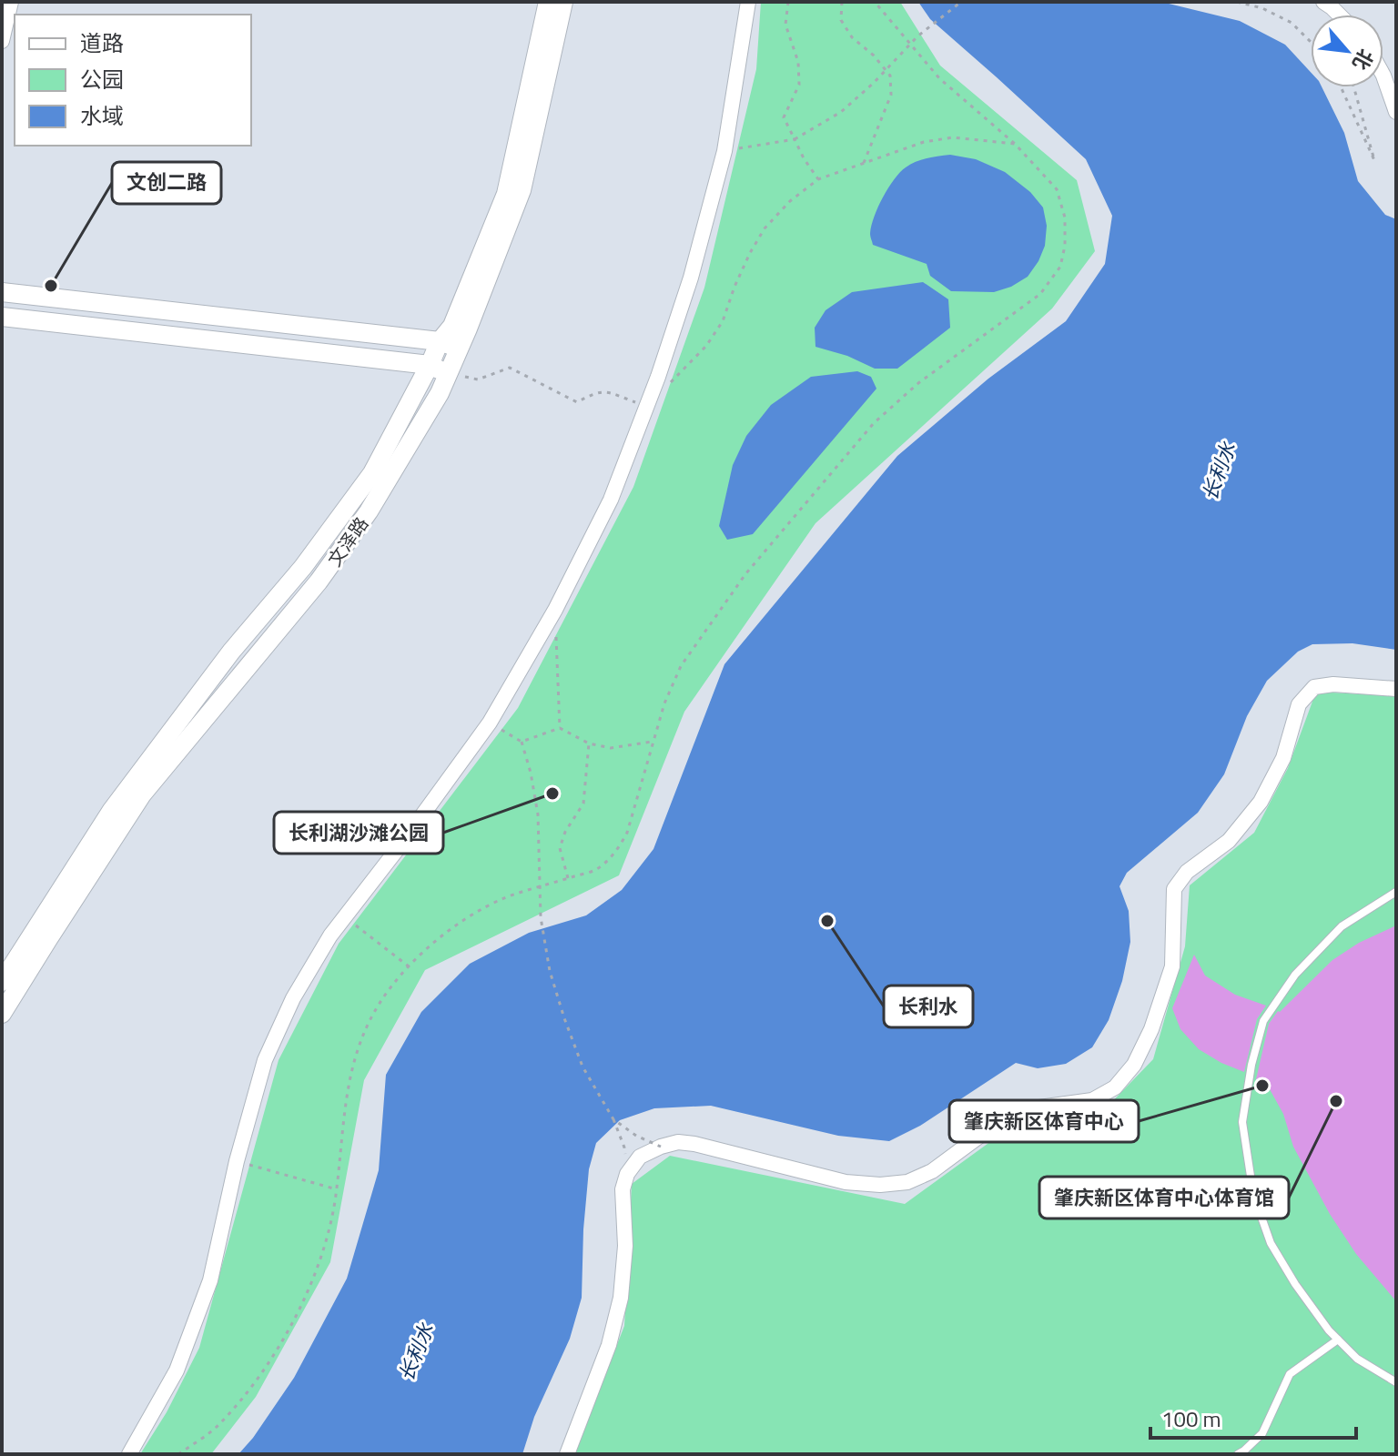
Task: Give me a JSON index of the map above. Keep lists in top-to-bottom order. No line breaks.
{"streets":{"street":["文泽路"]},"water":["长利水"],"places":["文创二路","长利湖沙滩公园","长利水","肇庆新区体育中心","肇庆新区体育中心体育馆"],"legend":["道路","公园","水域"],"scale_bar":"100 m","north":"bottom right"}
